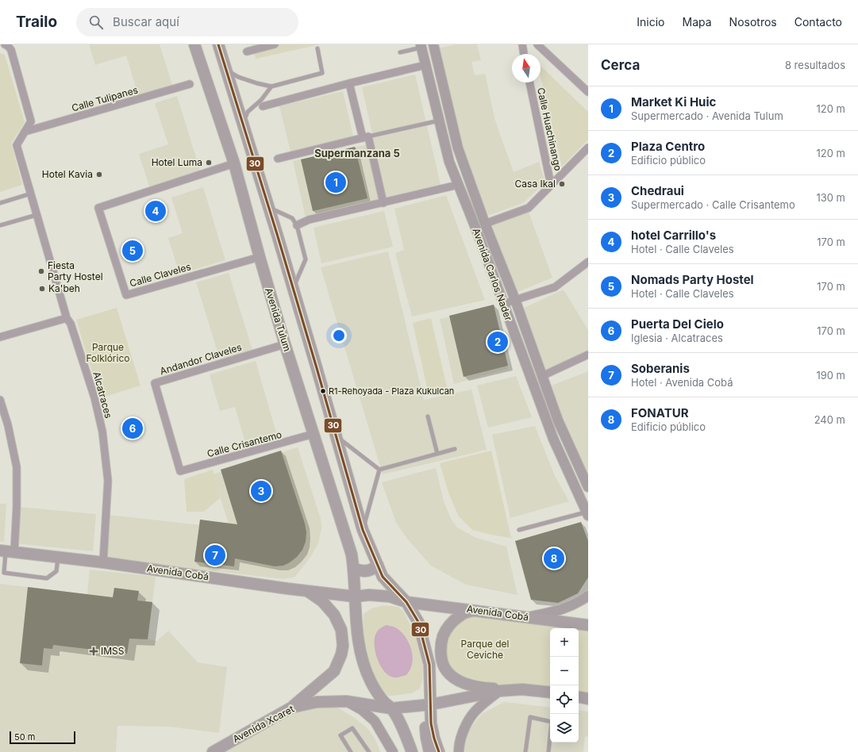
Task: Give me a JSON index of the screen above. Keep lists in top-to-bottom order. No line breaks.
{"streets":{"main road":["Avenida Tulum","Avenida Cobá","Avenida Xcaret"],"street":["Calle Tulipanes","Calle Huachinango","Avenida Carlos Nader","Calle Claveles","Andandor Claveles","Alcatraces","Calle Crisantemo"]},"crossings":[["Calle Tulipanes","Alcatraces"],["Calle Huachinango","Avenida Carlos Nader"],["Calle Claveles","Avenida Tulum"],["Avenida Tulum","Andandor Claveles"],["Avenida Tulum","Calle Crisantemo"],["Avenida Tulum","Avenida Cobá"],["Avenida Tulum","Avenida Xcaret"],["Andandor Claveles","Calle Crisantemo"],["Alcatraces","Avenida Cobá"]],"districts":["Supermanzana 5"],"parks":["Parque Folklórico","Parque del Ceviche"],"places":{"other":["Hotel Luma","Hotel Kavia","Casa Ikal","Fiesta Party Hostel","Ka'beh","R1-Rehoyada - Plaza Kukulcan"],"health":["IMSS"]},"lines":["transit line 30"],"scale_bar":"50 m","north":"top","page":{"header":"Trailo","search":"Buscar aquí","nav":["Inicio","Mapa","Nosotros","Contacto"],"heading":["Cerca","8 resultados"],"list":[{"mark":"1","name":"Market Ki Huic","note":"Supermercado · Avenida Tulum","value":"120 m"},{"mark":"2","name":"Plaza Centro","note":"Edificio público","value":"120 m"},{"mark":"3","name":"Chedraui","note":"Supermercado · Calle Crisantemo","value":"130 m"},{"mark":"4","name":"hotel Carrillo's","note":"Hotel · Calle Claveles","value":"170 m"},{"mark":"5","name":"Nomads Party Hostel","note":"Hotel · Calle Claveles","value":"170 m"},{"mark":"6","name":"Puerta Del Cielo","note":"Iglesia · Alcatraces","value":"170 m"},{"mark":"7","name":"Soberanis","note":"Hotel · Avenida Cobá","value":"190 m"},{"mark":"8","name":"FONATUR","note":"Edificio público","value":"240 m"}],"pins":["1","4","5","2","6","3","7","8"],"map_buttons":["+","−"],"scale":"50 m"}}
